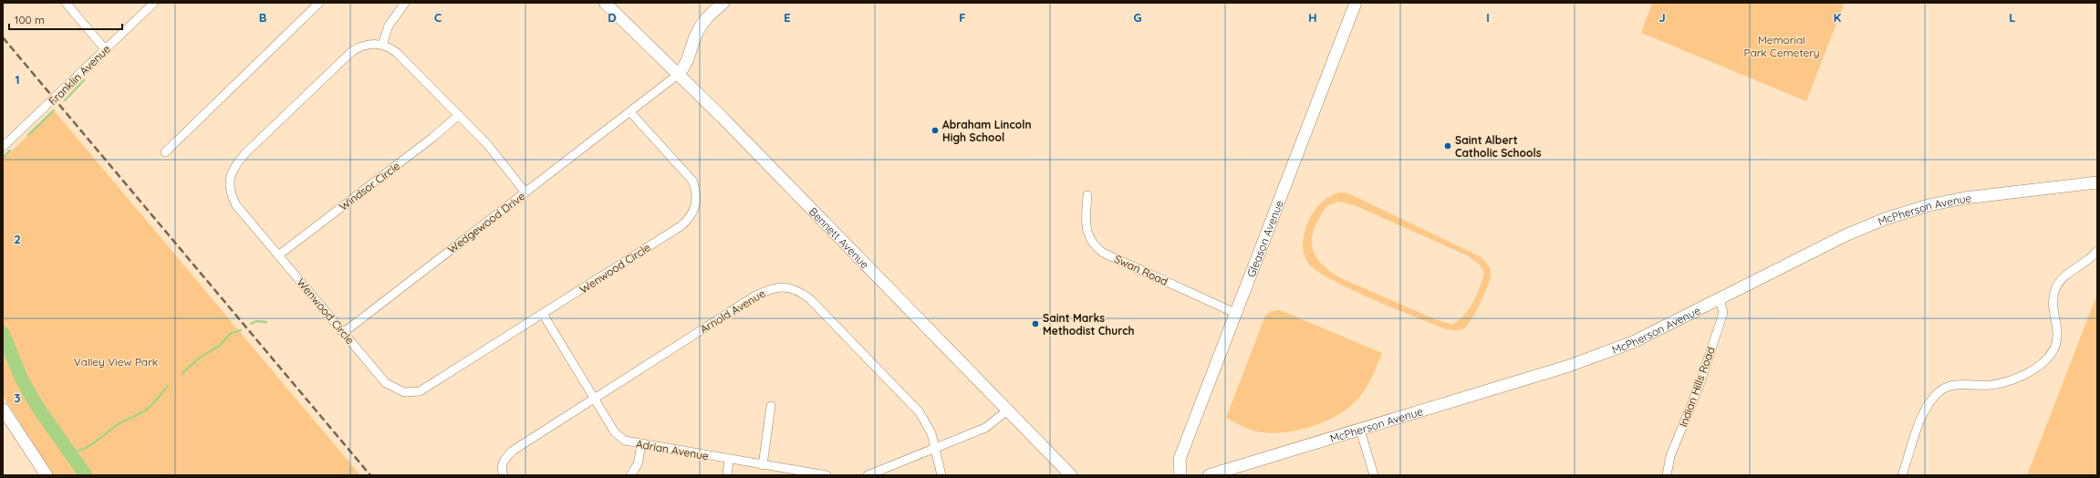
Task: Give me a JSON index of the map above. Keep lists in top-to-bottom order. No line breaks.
{"streets":{"main road":["McPherson Avenue","Bennett Avenue","Gleason Avenue"],"street":["Franklin Avenue","Windsor Circle","Wedgewood Drive","Wenwood Circle","Swan Road","Arnold Avenue","Indian Hills Road","Adrian Avenue"]},"crossings":[["Windsor Circle","Wenwood Circle"],["McPherson Avenue","Indian Hills Road"],["Wedgewood Drive","Bennett Avenue"],["Wedgewood Drive","Wenwood Circle"],["Gleason Avenue","Swan Road"],["Wenwood Circle","Adrian Avenue"],["Arnold Avenue","Adrian Avenue"]],"parks":["Memorial Park Cemetery","Valley View Park"],"places":["Abraham Lincoln High School","Saint Albert Catholic Schools","Saint Marks Methodist Church"],"scale_bar":"100 m","grid":{"columns":["B","C","D","E","F","G","H","I","J","K","L"],"rows":["1","2","3"]}}
